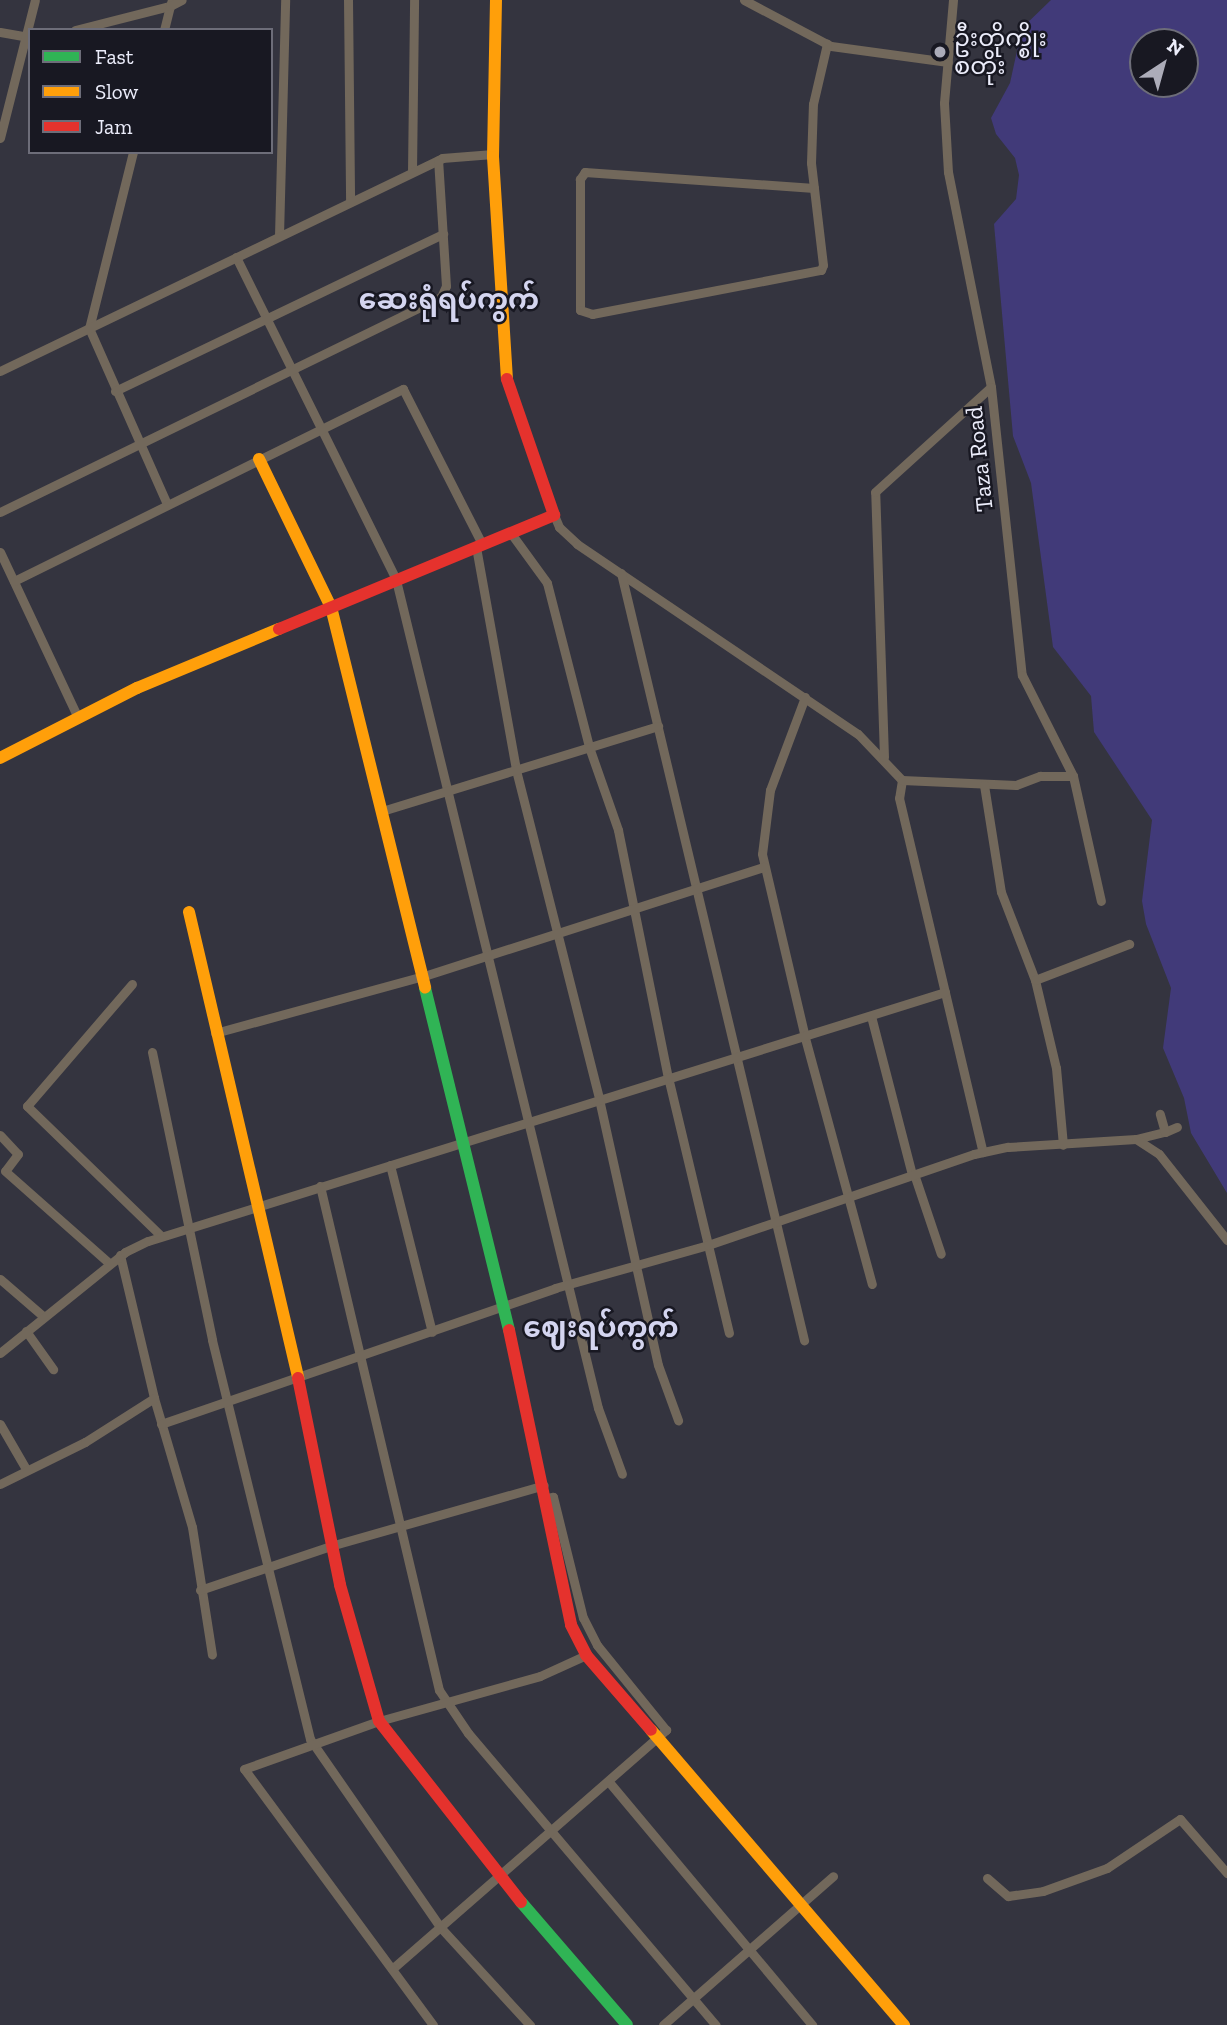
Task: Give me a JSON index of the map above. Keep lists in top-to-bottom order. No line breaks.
{"streets":{"street":["Taza Road"]},"districts":["ဆေးရုံရပ်ကွက်","ဈေးရပ်ကွက်"],"places":["ဦးတိုက္စိုး စတိုး"],"legend":["Fast","Slow","Jam"],"north":"top right"}
